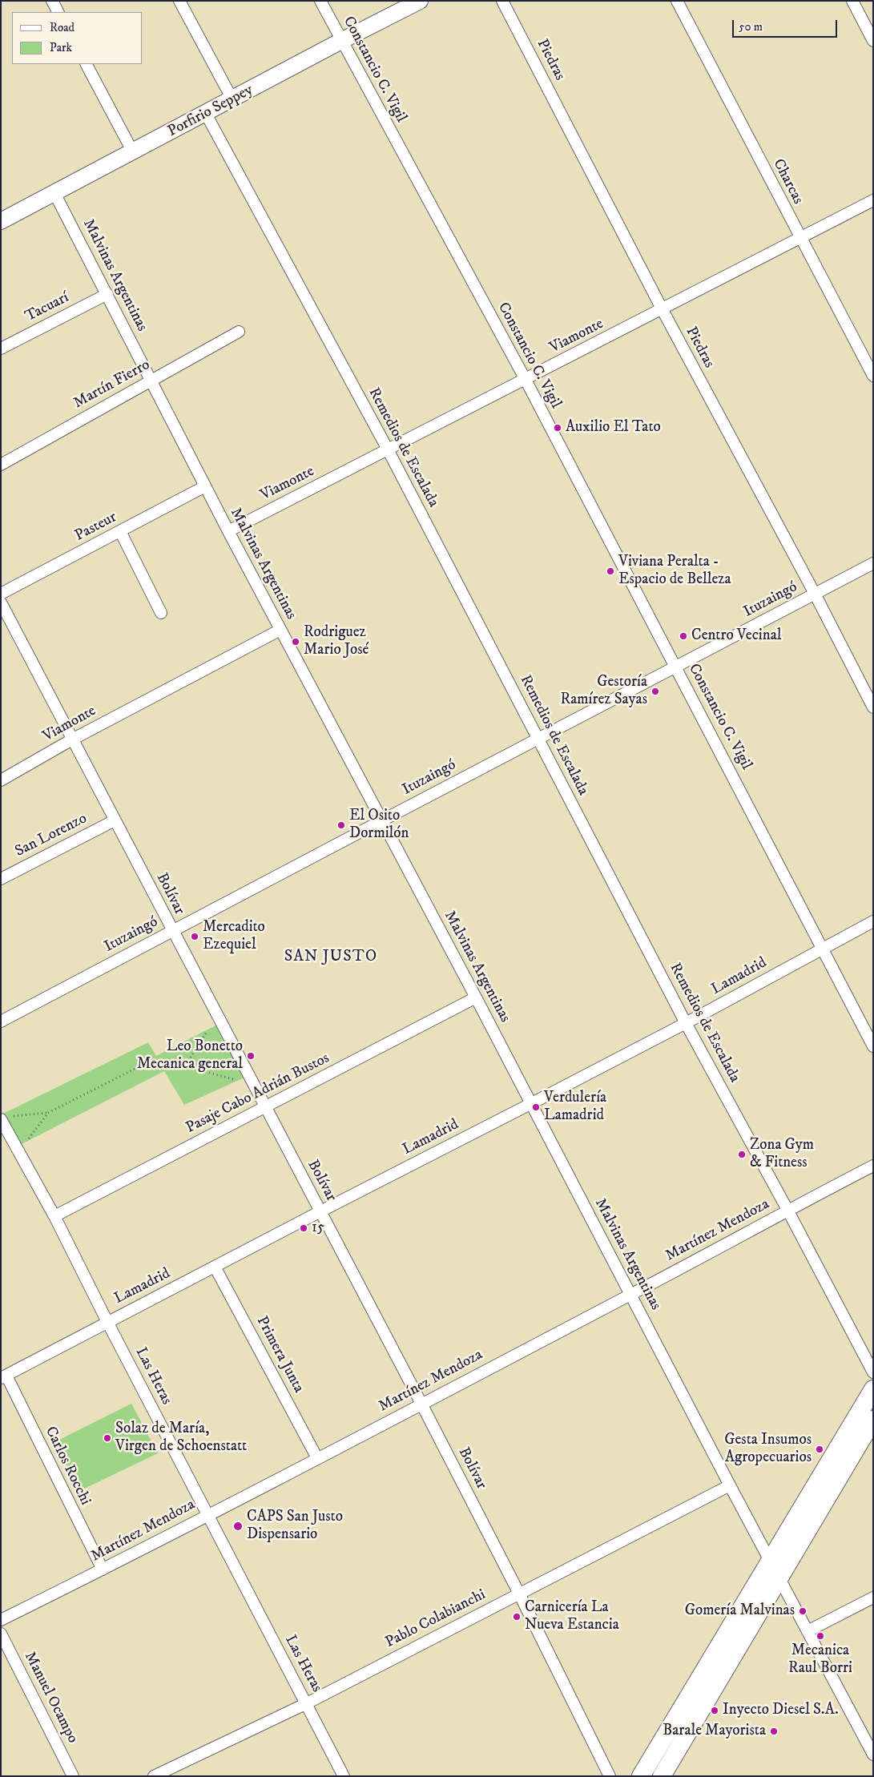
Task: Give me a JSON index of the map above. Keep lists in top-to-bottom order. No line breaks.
{"streets":{"main road":["Porfirio Seppey"],"street":["Piedras","Constancio C. Vigil","Charcas","Malvinas Argentinas","Tacuarí","Viamonte","Martín Fierro","Remedios de Escalada","Pasteur","Ituzaingó","San Lorenzo","Bolívar","Lamadrid","Pasaje Cabo Adrián Bustos","Martínez Mendoza","Primera Junta","Las Heras","Carlos Rocchi","Pablo Colabianchi","Manuel Ocampo"]},"crossings":[["Piedras","Viamonte"],["Piedras","Ituzaingó"],["Constancio C. Vigil","Porfirio Seppey"],["Constancio C. Vigil","Viamonte"],["Constancio C. Vigil","Ituzaingó"],["Constancio C. Vigil","Lamadrid"],["Porfirio Seppey","Malvinas Argentinas"],["Porfirio Seppey","Remedios de Escalada"],["Charcas","Viamonte"],["Malvinas Argentinas","Tacuarí"],["Malvinas Argentinas","Viamonte"],["Malvinas Argentinas","Martín Fierro"],["Malvinas Argentinas","Pasteur"],["Malvinas Argentinas","Ituzaingó"],["Malvinas Argentinas","Lamadrid"],["Malvinas Argentinas","Pasaje Cabo Adrián Bustos"],["Malvinas Argentinas","Martínez Mendoza"],["Malvinas Argentinas","Pablo Colabianchi"],["Viamonte","Remedios de Escalada"],["Viamonte","Bolívar"],["Remedios de Escalada","Ituzaingó"],["Remedios de Escalada","Lamadrid"],["Remedios de Escalada","Martínez Mendoza"],["Ituzaingó","Bolívar"],["San Lorenzo","Bolívar"],["Bolívar","Lamadrid"],["Bolívar","Pasaje Cabo Adrián Bustos"],["Bolívar","Martínez Mendoza"],["Bolívar","Pablo Colabianchi"],["Lamadrid","Primera Junta"],["Lamadrid","Las Heras"],["Lamadrid","Carlos Rocchi"],["Pasaje Cabo Adrián Bustos","Las Heras"],["Martínez Mendoza","Primera Junta"],["Martínez Mendoza","Las Heras"],["Martínez Mendoza","Carlos Rocchi"],["Las Heras","Pablo Colabianchi"]],"districts":["SAN JUSTO"],"places":["Auxilio El Tato","Viviana Peralta - Espacio de Belleza","Centro Vecinal","Rodriguez Mario José","Gestoría Ramírez Sayas","El Osito Dormilón","Mercadito Ezequiel","Leo Bonetto Mecanica general","Verdulería Lamadrid","Zona Gym & Fitness","15","Solaz de María, Virgen de Schoenstatt","Gesta Insumos Agropecuarios","CAPS San Justo Dispensario","Gomería Malvinas","Carnicería La Nueva Estancia","Mecanica Raul Borri","Inyecto Diesel S.A.","Barale Mayorista"],"legend":["Road","Park"],"scale_bar":"50 m"}
